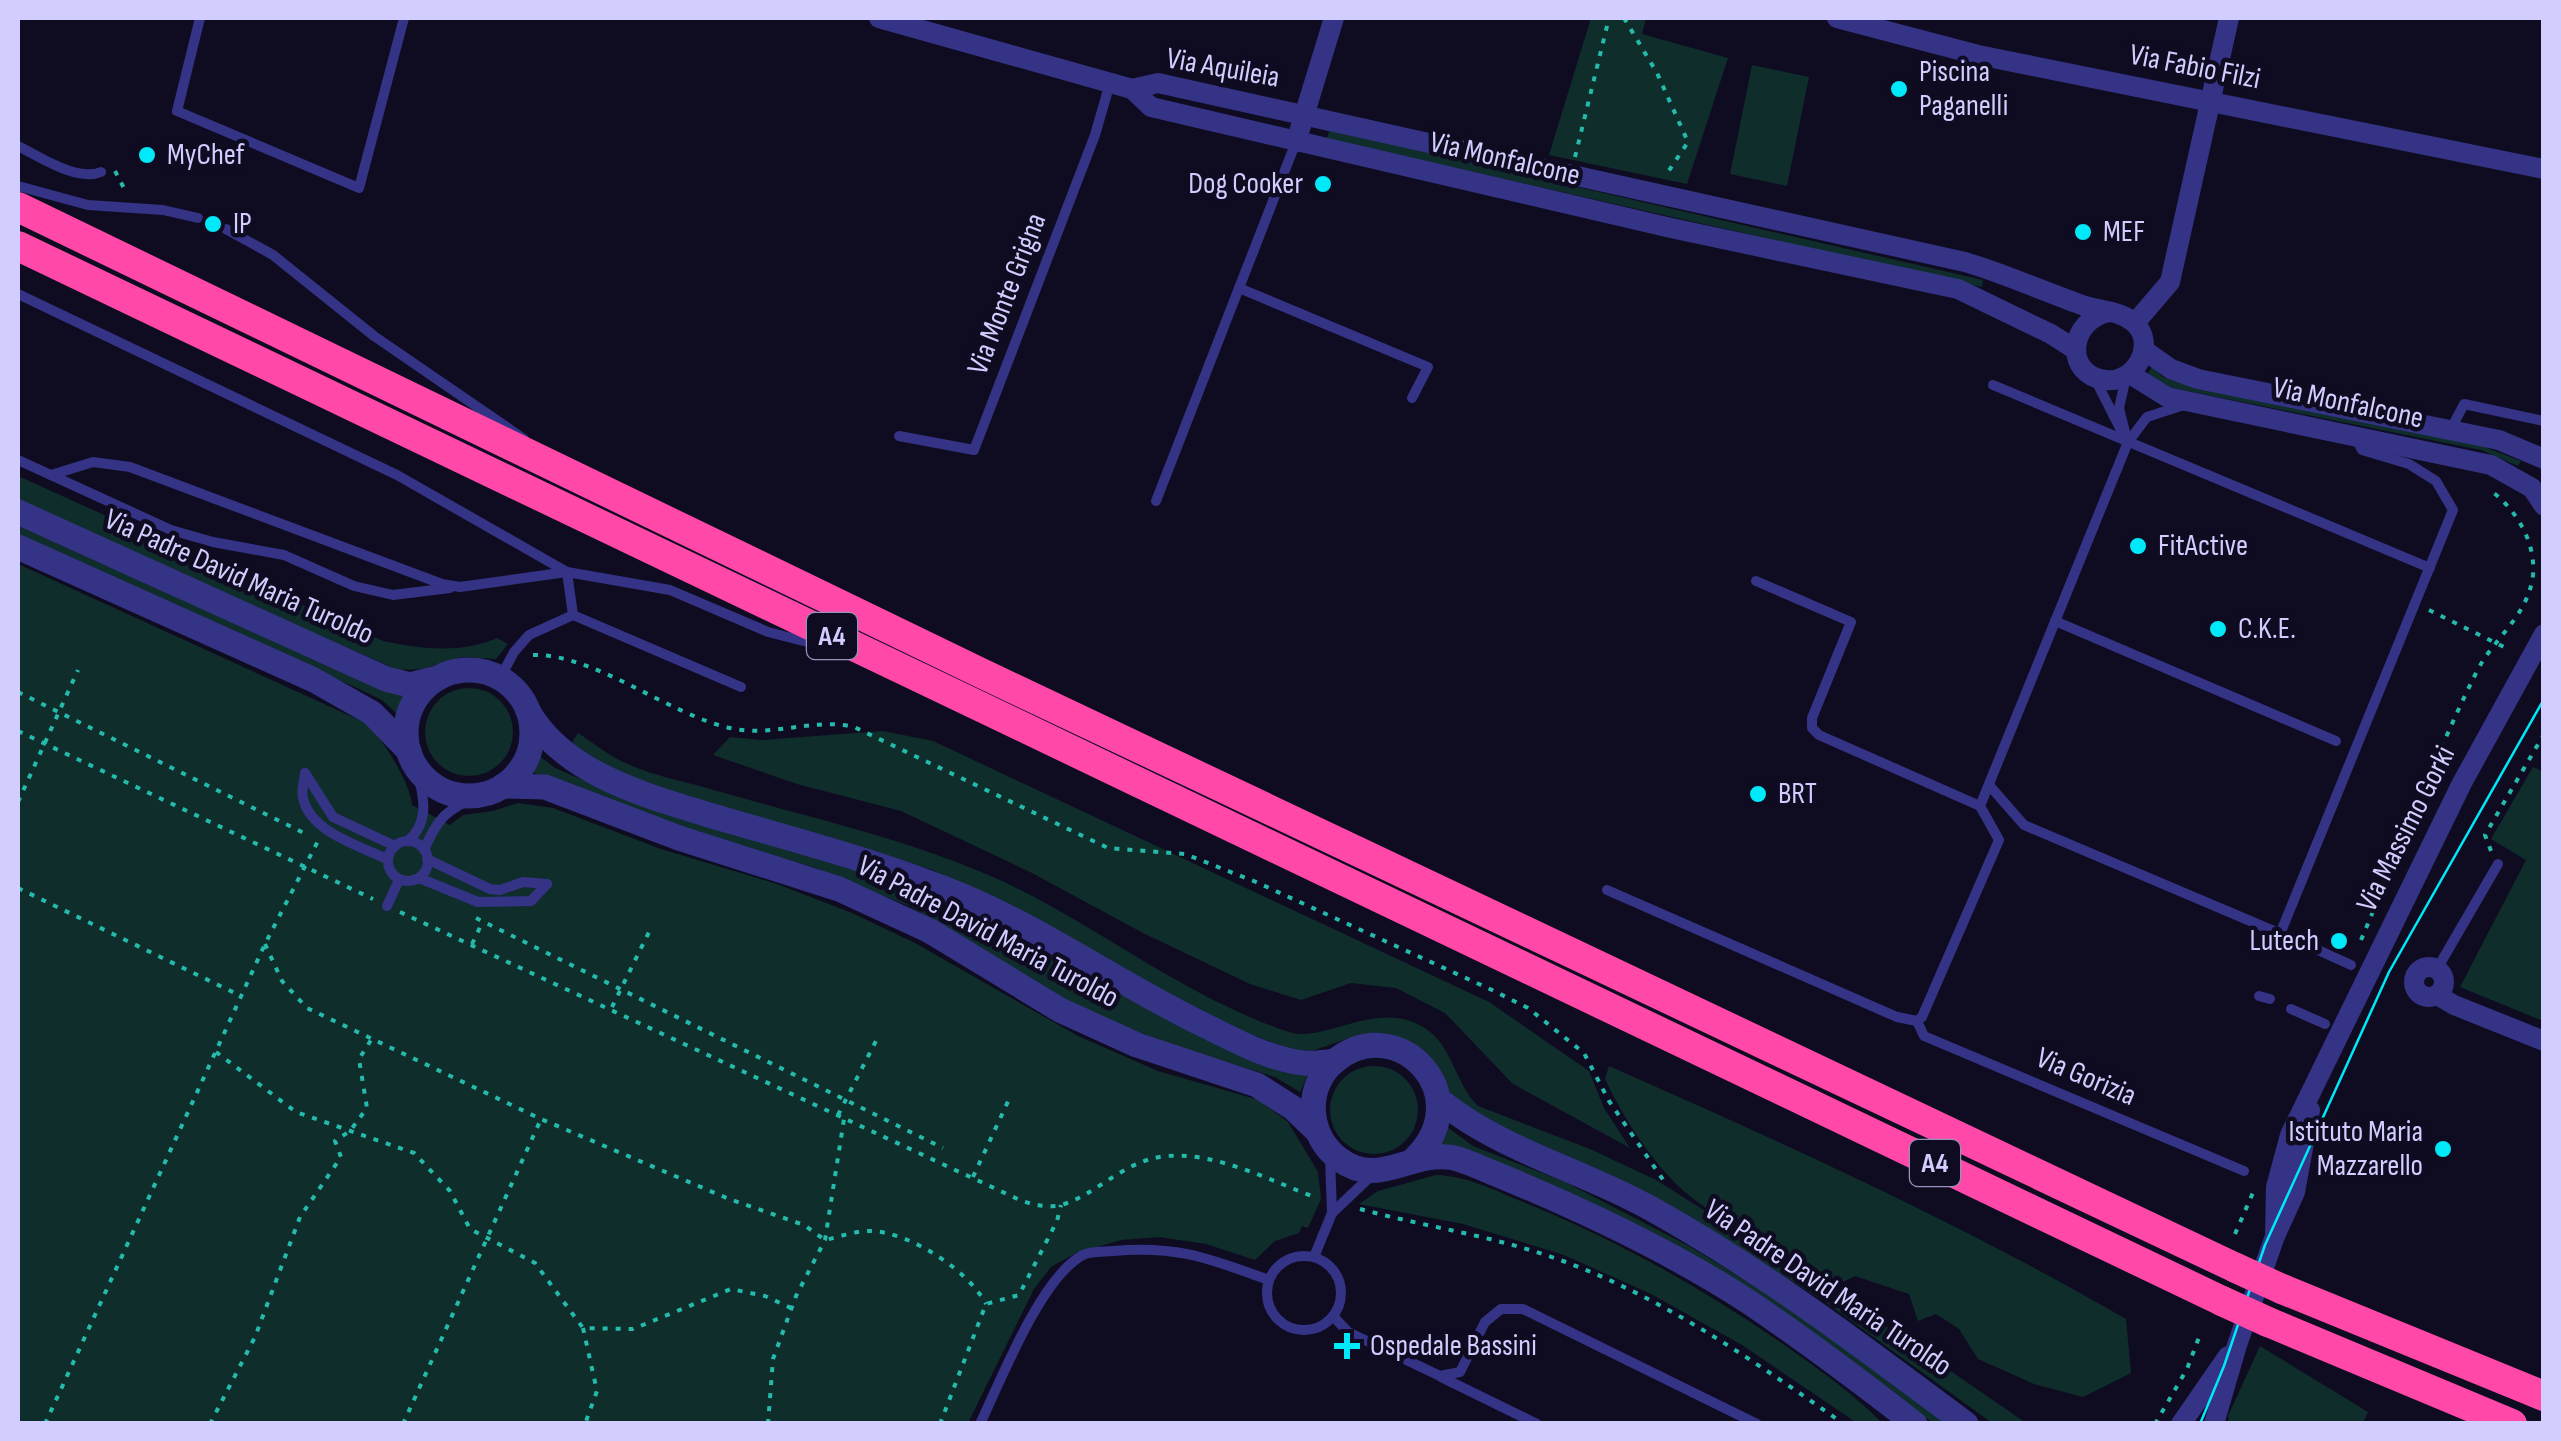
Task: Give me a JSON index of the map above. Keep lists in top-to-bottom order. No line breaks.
{"streets":{"highway":["A4"],"street":["Via Fabio Filzi","Via Aquileia","Via Monfalcone","Via Padre David Maria Turoldo","Via Massimo Gorki"],"lane":["Via Monte Grigna","Via Gorizia"]},"crossings":[["Via Aquileia","Via Monfalcone"],["Via Aquileia","Via Monte Grigna"]],"places":{"other":["Piscina Paganelli","MyChef","Dog Cooker","IP","MEF","FitActive","C.K.E.","BRT","Lutech","Istituto Maria Mazzarello"],"health":["Ospedale Bassini"]}}
